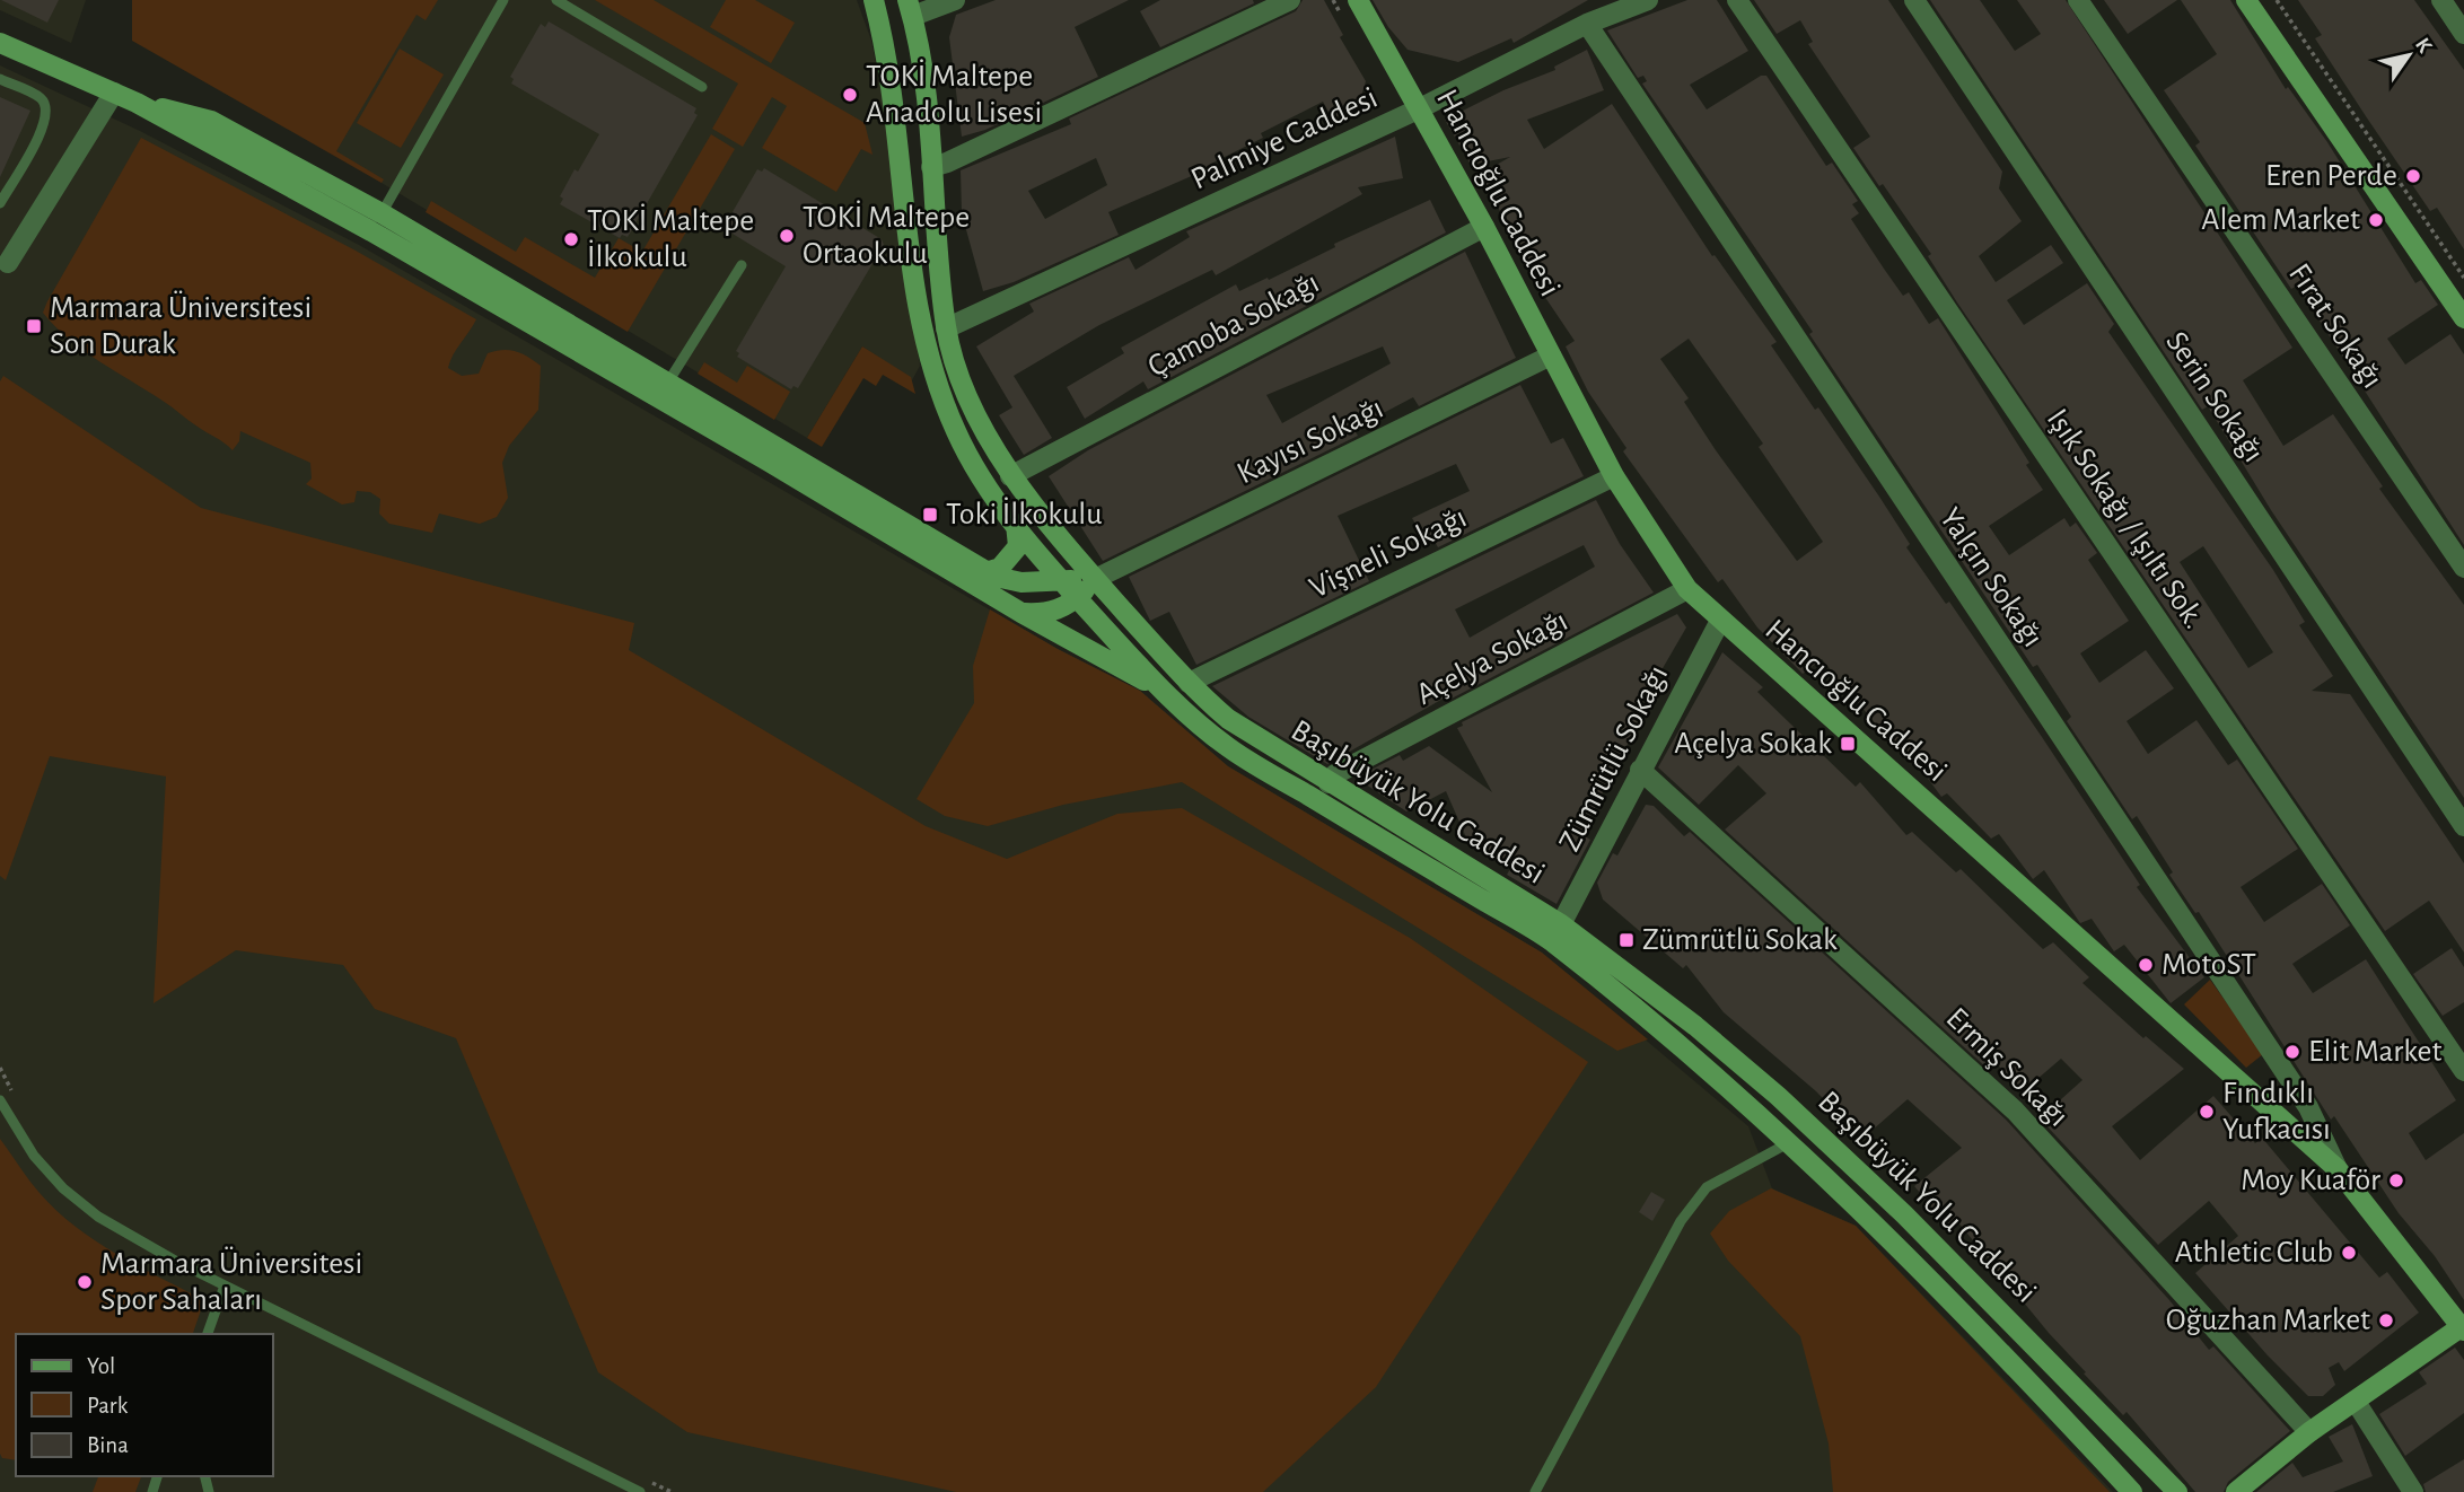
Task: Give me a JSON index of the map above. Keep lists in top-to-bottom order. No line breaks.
{"streets":{"street":["Palmiye Caddesi","Hancıoğlu Caddesi","Çamoba Sokağı","Fırat Sokağı","Serin Sokağı","Kayısı Sokağı","Işık Sokağı / Işıltı Sok.","Vişneli Sokağı","Yalçın Sokağı","Açelya Sokağı","Zümrütlü Sokağı","Başıbüyük Yolu Caddesi","Ermiş Sokağı"]},"crossings":[["Palmiye Caddesi","Hancıoğlu Caddesi"],["Palmiye Caddesi","Yalçın Sokağı"],["Palmiye Caddesi","Başıbüyük Yolu Caddesi"],["Hancıoğlu Caddesi","Çamoba Sokağı"],["Hancıoğlu Caddesi","Kayısı Sokağı"],["Hancıoğlu Caddesi","Vişneli Sokağı"],["Hancıoğlu Caddesi","Yalçın Sokağı"],["Hancıoğlu Caddesi","Açelya Sokağı"],["Hancıoğlu Caddesi","Zümrütlü Sokağı"],["Çamoba Sokağı","Başıbüyük Yolu Caddesi"],["Kayısı Sokağı","Başıbüyük Yolu Caddesi"],["Vişneli Sokağı","Başıbüyük Yolu Caddesi"],["Açelya Sokağı","Başıbüyük Yolu Caddesi"],["Zümrütlü Sokağı","Başıbüyük Yolu Caddesi"],["Zümrütlü Sokağı","Ermiş Sokağı"]],"places":{"other":["TOKİ Maltepe Anadolu Lisesi","Eren Perde","Alem Market","TOKİ Maltepe Ortaokulu","TOKİ Maltepe İlkokulu","MotoST","Elit Market","Fındıklı Yufkacısı","Moy Kuaför","Athletic Club","Marmara Üniversitesi Spor Sahaları","Oğuzhan Market"],"transit":["Marmara Üniversitesi Son Durak","Toki İlkokulu","Açelya Sokak","Zümrütlü Sokak"]},"legend":["Yol","Park","Bina"],"north":"top right"}
